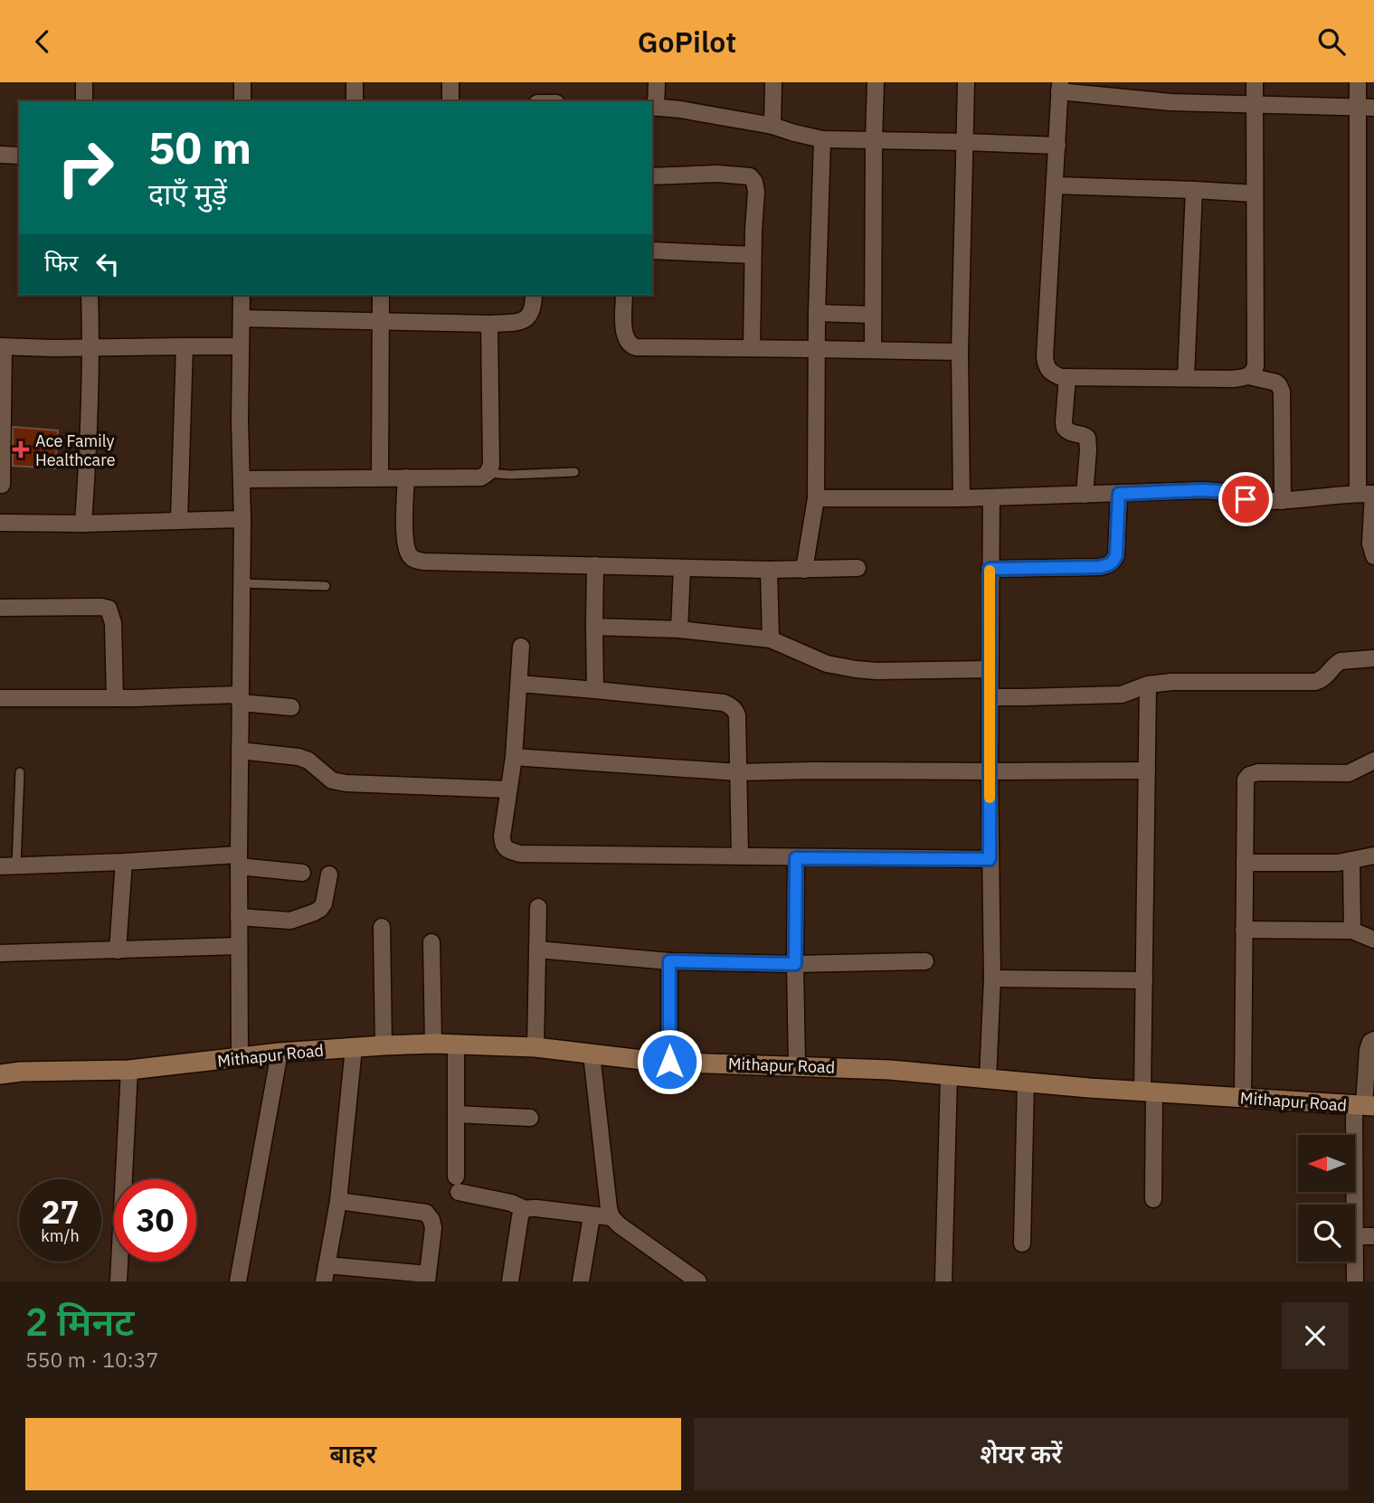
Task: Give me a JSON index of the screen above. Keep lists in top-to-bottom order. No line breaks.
{"streets":{"street":["Mithapur Road"]},"places":{"health":["Ace Family Healthcare"]},"north":"left","page":{"header":"GoPilot","turn":["50 m","दाएँ मुड़ें"],"then":"फिर","speed":"27 km/h","limit":"30","heading":["2 मिनट","550 m · 10:37"],"buttons":["बाहर","शेयर करें"]}}
